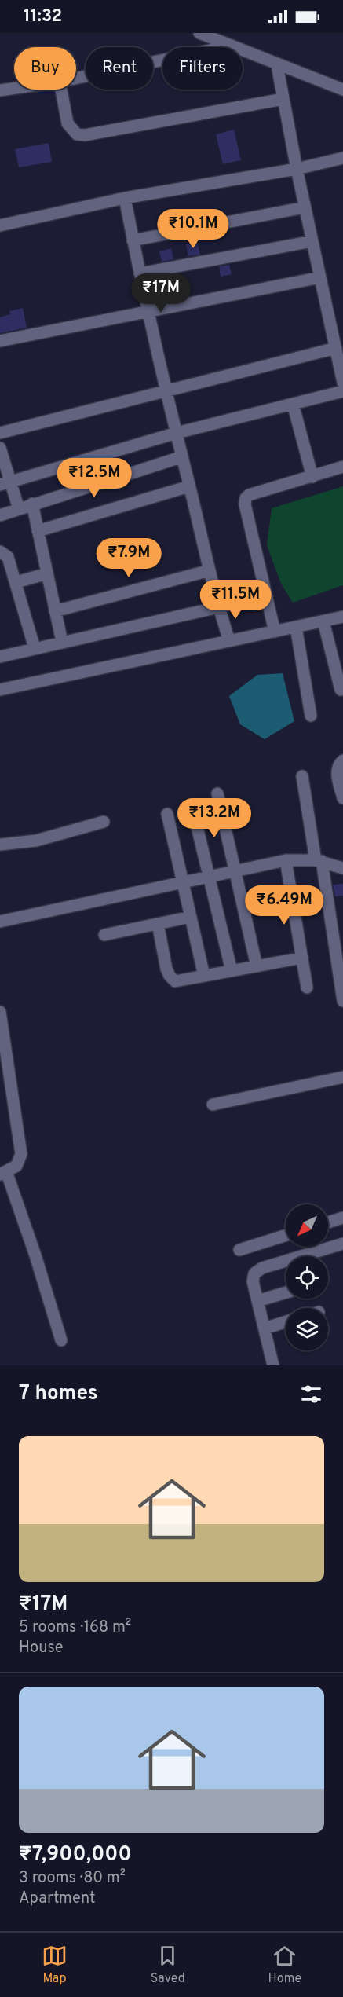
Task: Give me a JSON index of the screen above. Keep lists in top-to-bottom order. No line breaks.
{"north":"bottom left","page":{"status":"11:32","chip":["Buy","Rent","Filters"],"price":["₹10.1M","₹17M","₹12.5M","₹7.9M","₹11.5M","₹13.2M","₹6.49M"],"heading":"7 homes","list":[{"name":"₹17M","note":"5 rooms · 168 m² · House"},{"name":"₹7,900,000","note":"3 rooms · 80 m² · Apartment"}],"tabs":["Map","Saved","Home"]}}
